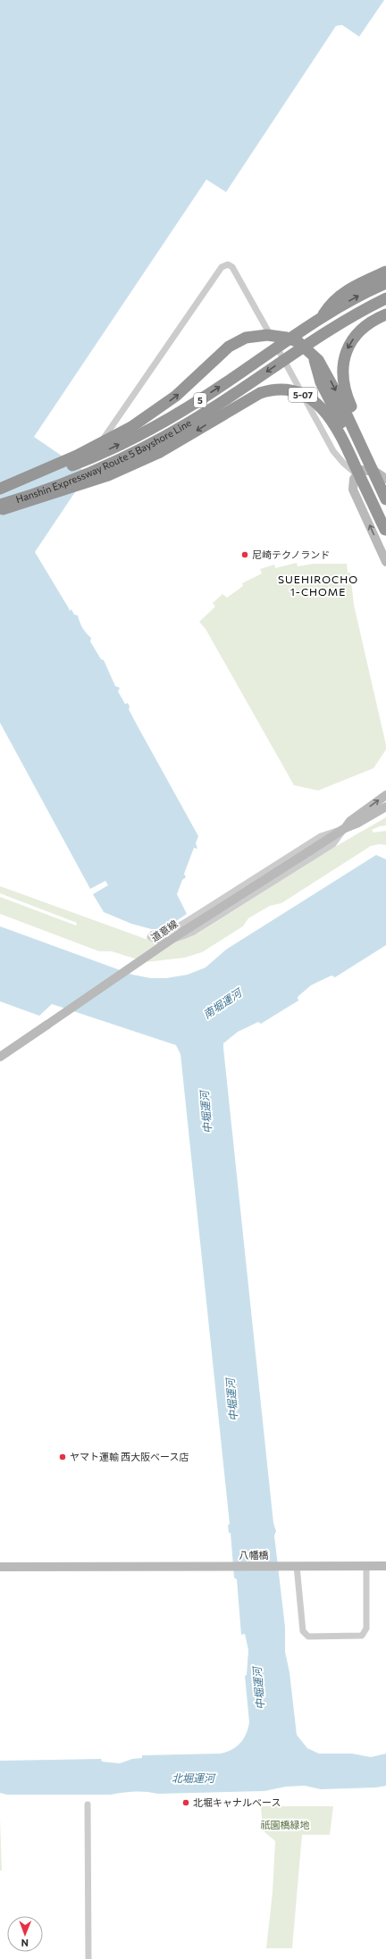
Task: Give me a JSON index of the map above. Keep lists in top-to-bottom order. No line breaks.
{"streets":{"highway":["5-07","5","Hanshin Expressway Route 5 Bayshore Line"],"street":["道意線","八幡橋"]},"districts":["SUEHIROCHO 1-CHOME"],"water":["南堀運河","中堀運河","北堀運河"],"parks":["祇園橋緑地"],"places":["尼崎テクノランド","ヤマト運輸 西大阪ベース店","北堀キャナルベース"],"north":"bottom"}
